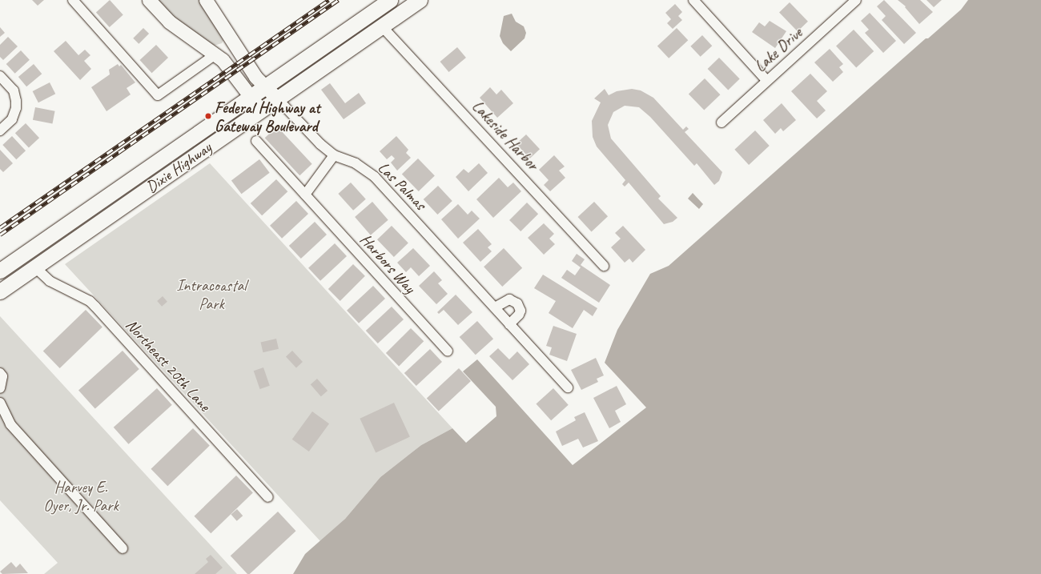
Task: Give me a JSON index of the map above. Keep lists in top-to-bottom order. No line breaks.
{"streets":{"main road":["Dixie Highway"],"street":["Lake Drive","Lakeside Harbor","Las Palmas","Harbors Way","Northeast 20th Lane"]},"crossings":[["Lakeside Harbor","Dixie Highway"],["Dixie Highway","Las Palmas"],["Dixie Highway","Northeast 20th Lane"]],"parks":["Intracoastal Park","Harvey E. Oyer, Jr. Park"],"places":["Federal Highway at Gateway Boulevard"]}
